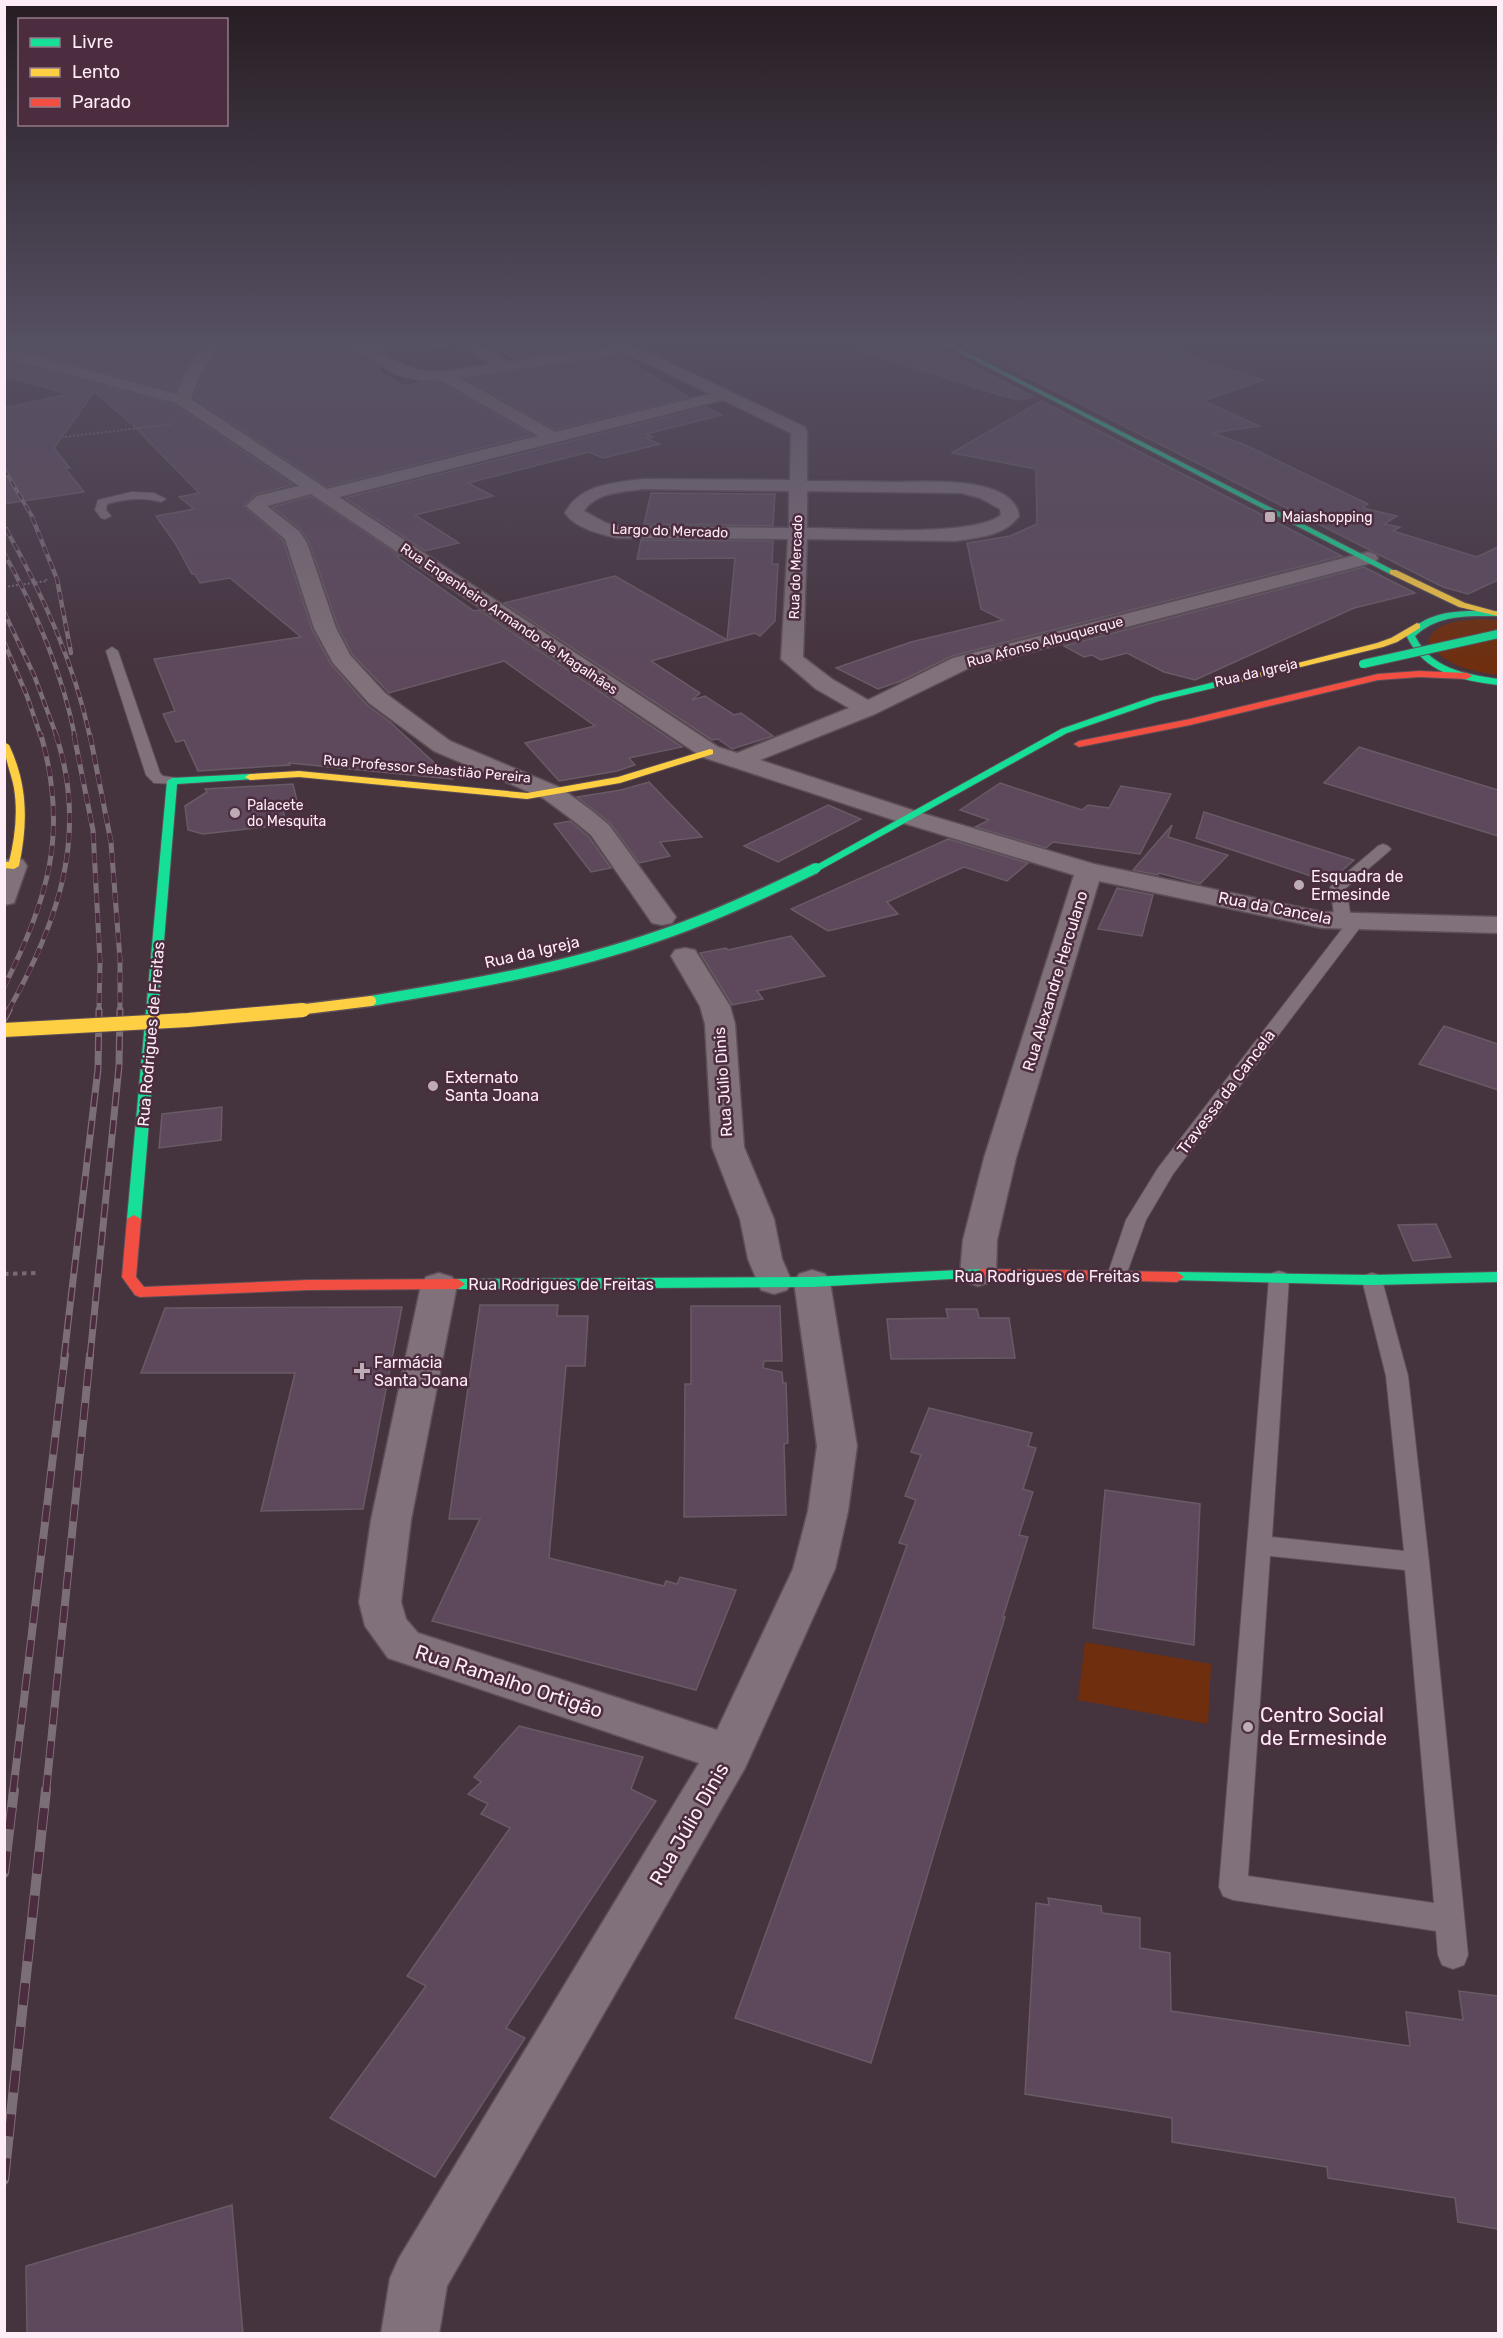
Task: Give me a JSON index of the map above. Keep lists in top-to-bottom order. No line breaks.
{"streets":{"main road":["Rua da Igreja","Rua Professor Sebastião Pereira","Rua Rodrigues de Freitas"],"street":["Largo do Mercado","Rua do Mercado","Rua Engenheiro Armando de Magalhães","Rua Afonso Albuquerque","Rua da Cancela","Rua Alexandre Herculano","Rua Júlio Dinis","Rua Ramalho Ortigão"],"lane":["Travessa da Cancela"]},"crossings":[["Largo do Mercado","Rua do Mercado"],["Rua do Mercado","Rua Afonso Albuquerque"],["Rua Engenheiro Armando de Magalhães","Rua Afonso Albuquerque"],["Rua Engenheiro Armando de Magalhães","Rua da Igreja"],["Rua Engenheiro Armando de Magalhães","Rua Professor Sebastião Pereira"],["Rua Engenheiro Armando de Magalhães","Rua Alexandre Herculano"],["Rua da Igreja","Rua Alexandre Herculano"],["Rua Professor Sebastião Pereira","Rua Rodrigues de Freitas"],["Rua da Cancela","Rua Alexandre Herculano"],["Rua da Cancela","Travessa da Cancela"],["Rua Alexandre Herculano","Rua Rodrigues de Freitas"],["Rua Rodrigues de Freitas","Rua Júlio Dinis"],["Rua Rodrigues de Freitas","Travessa da Cancela"],["Rua Rodrigues de Freitas","Rua Ramalho Ortigão"],["Rua Júlio Dinis","Rua Ramalho Ortigão"]],"places":{"transit":["Maiashopping"],"other":["Palacete do Mesquita","Esquadra de Ermesinde","Externato Santa Joana","Centro Social de Ermesinde"],"health":["Farmácia Santa Joana"]},"legend":["Livre","Lento","Parado"]}
